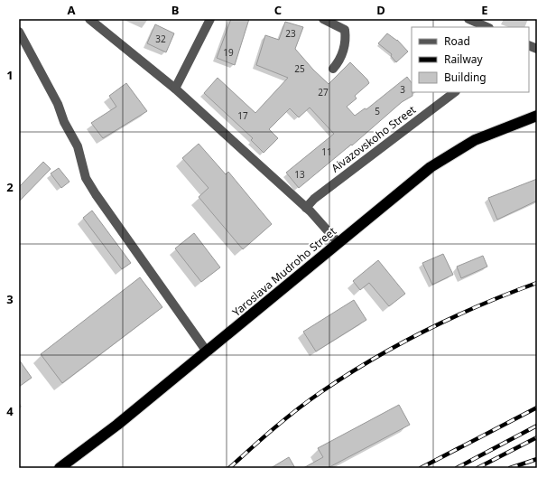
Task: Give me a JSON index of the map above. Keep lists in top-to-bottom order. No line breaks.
{"streets":{"highway":["Yaroslava Mudroho Street"],"street":["Aivazovskoho Street"]},"house_numbers":["23","32","19","25","3","27","5","17","11","13"],"legend":["Road","Railway","Building"],"grid":{"columns":["A","B","C","D","E"],"rows":["1","2","3","4"]}}
